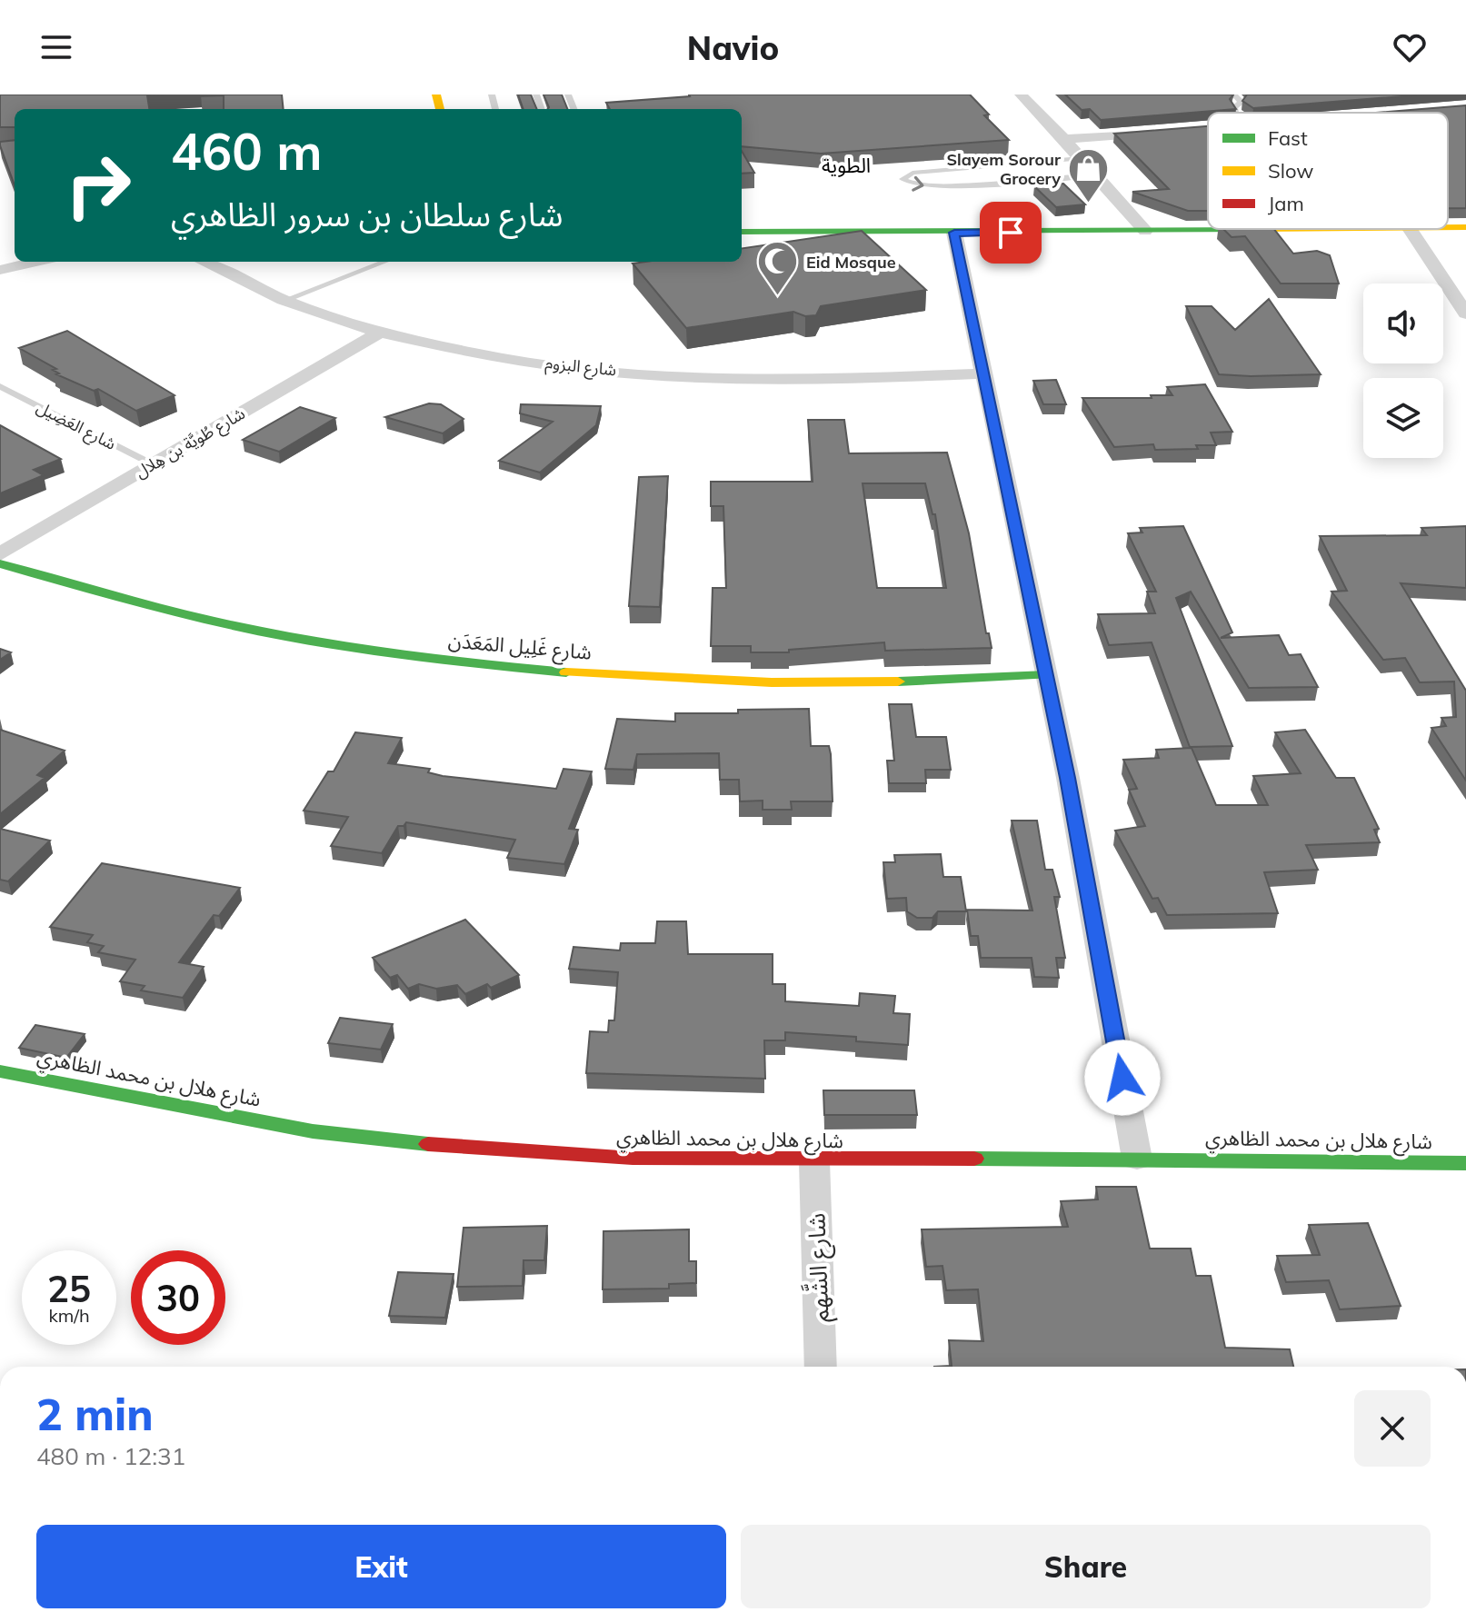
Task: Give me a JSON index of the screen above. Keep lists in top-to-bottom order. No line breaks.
{"streets":{"street":["شارع البزوم","شارع طُويَّة بن هِلال","شارع غَلِيل المَعَدَن","شارع هلال بن محمد الظاهري","شارع الشَّهم"],"lane":["شارع العَضِيل"]},"crossings":[["شارع البزوم","شارع طُويَّة بن هِلال"],["شارع العَضِيل","شارع طُويَّة بن هِلال"],["شارع هلال بن محمد الظاهري","شارع الشَّهم"]],"districts":["الطوية"],"places":{"shop":["Slayem Sorour Grocery"],"mosque":["Eid Mosque"]},"legend":["Fast","Slow","Jam"],"page":{"header":"Navio","turn":["460 m","شارع سلطان بن سرور الظاهري"],"speed":"25 km/h","limit":"30","heading":["2 min","480 m · 12:31"],"buttons":["Exit","Share"]}}
